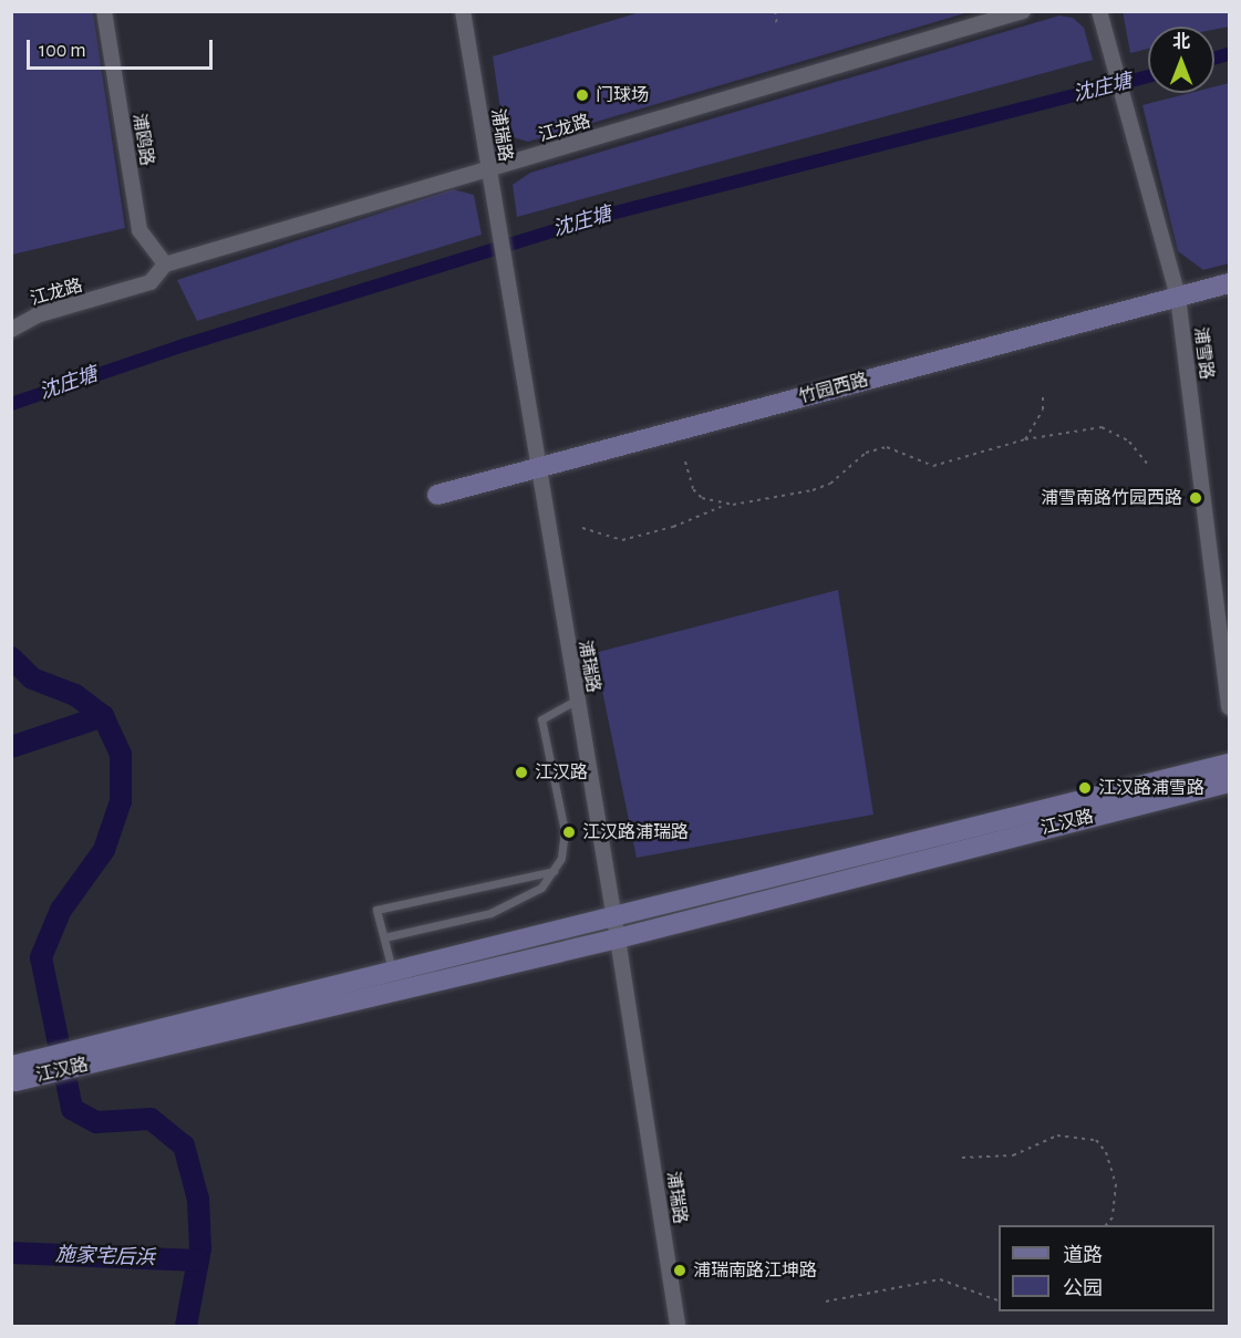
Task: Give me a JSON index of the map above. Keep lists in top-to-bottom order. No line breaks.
{"streets":{"street":["江龙路","浦瑞路","浦鸥路","浦雪路","竹园西路","江汉路"]},"crossings":[["江龙路","浦瑞路"],["江龙路","浦鸥路"],["浦瑞路","竹园西路"],["浦瑞路","江汉路"],["浦雪路","竹园西路"]],"water":["沈庄塘","施家宅后浜"],"places":["门球场","浦雪南路竹园西路","江汉路","江汉路浦雪路","江汉路浦瑞路","浦瑞南路江坤路"],"legend":["道路","公园"],"scale_bar":"100 m","north":"top"}
